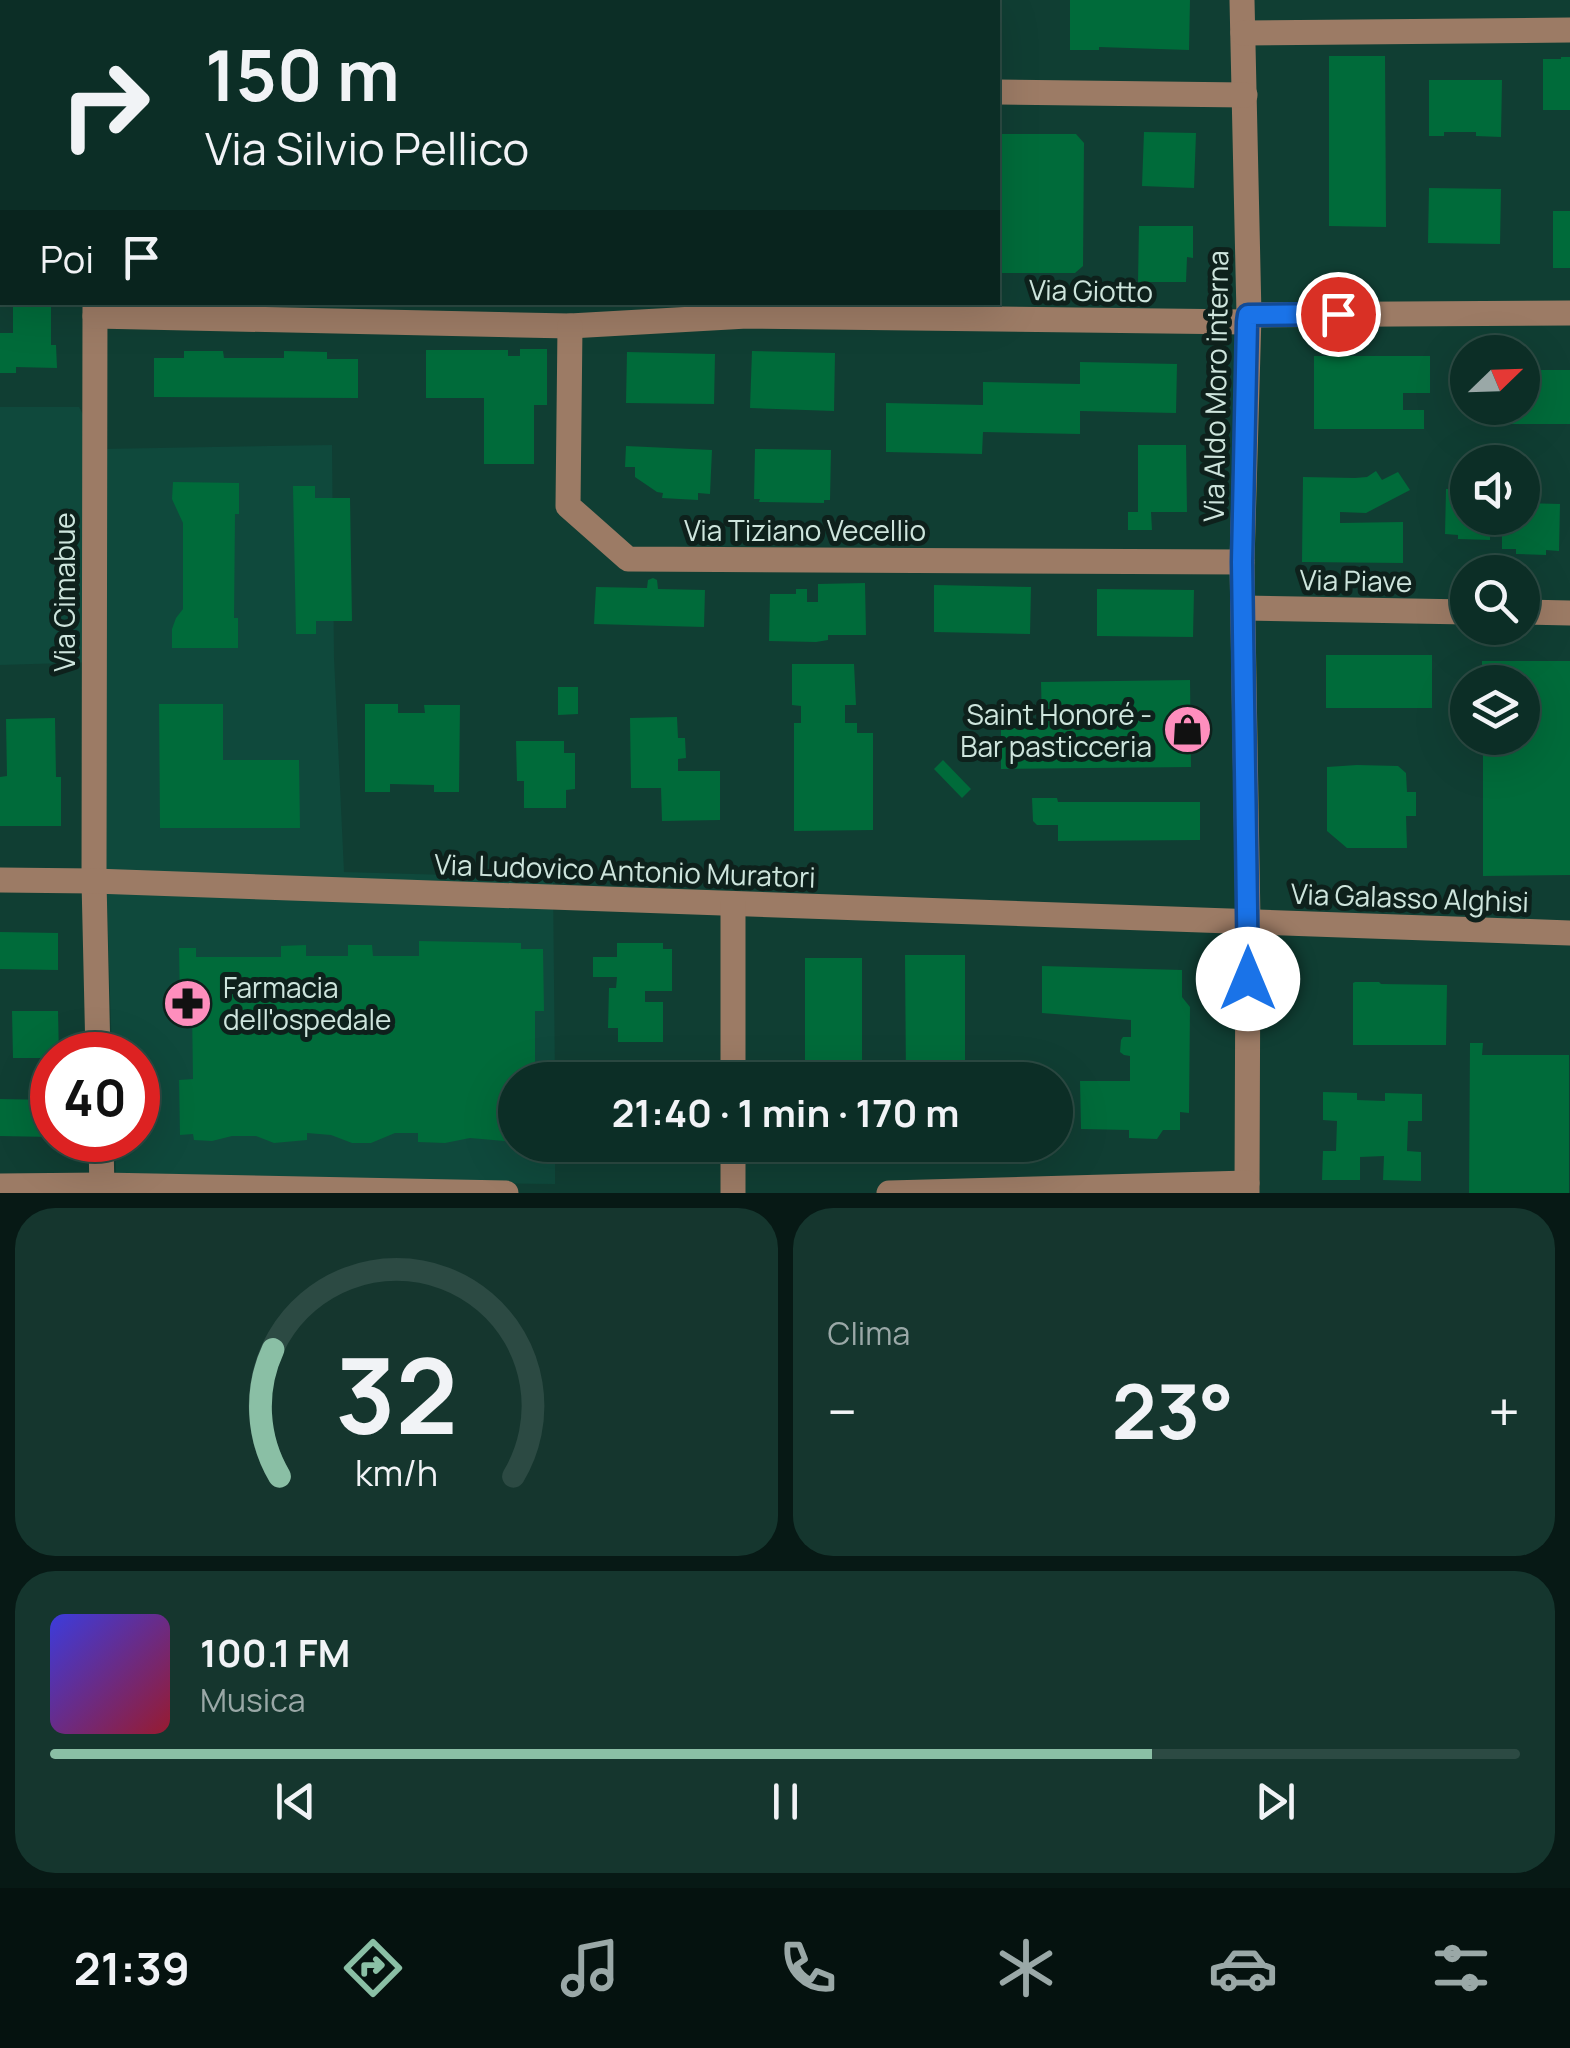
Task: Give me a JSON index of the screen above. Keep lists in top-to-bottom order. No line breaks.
{"streets":{"street":["Via Giotto","Via Aldo Moro interna","Via Tiziano Vecellio","Via Piave","Via Cimabue","Via Ludovico Antonio Muratori","Via Galasso Alghisi"]},"crossings":[["Via Giotto","Via Aldo Moro interna"],["Via Giotto","Via Tiziano Vecellio"],["Via Giotto","Via Cimabue"],["Via Aldo Moro interna","Via Tiziano Vecellio"],["Via Aldo Moro interna","Via Piave"],["Via Aldo Moro interna","Via Ludovico Antonio Muratori"],["Via Aldo Moro interna","Via Galasso Alghisi"],["Via Cimabue","Via Ludovico Antonio Muratori"],["Via Ludovico Antonio Muratori","Via Galasso Alghisi"]],"places":{"shop":["Saint Honoré - Bar pasticceria"],"pharmacy":["Farmacia dell'ospedale"]},"north":"top right","page":{"turn":["150 m","Via Silvio Pellico"],"then":"Poi","limit":"40","trip":"21:40 · 1 min · 170 m","tile":"Clima","heat":["−","23°","+"],"song":["100.1 FM","Musica"],"tabs":"21:39","gauge":["32","km/h"]}}
